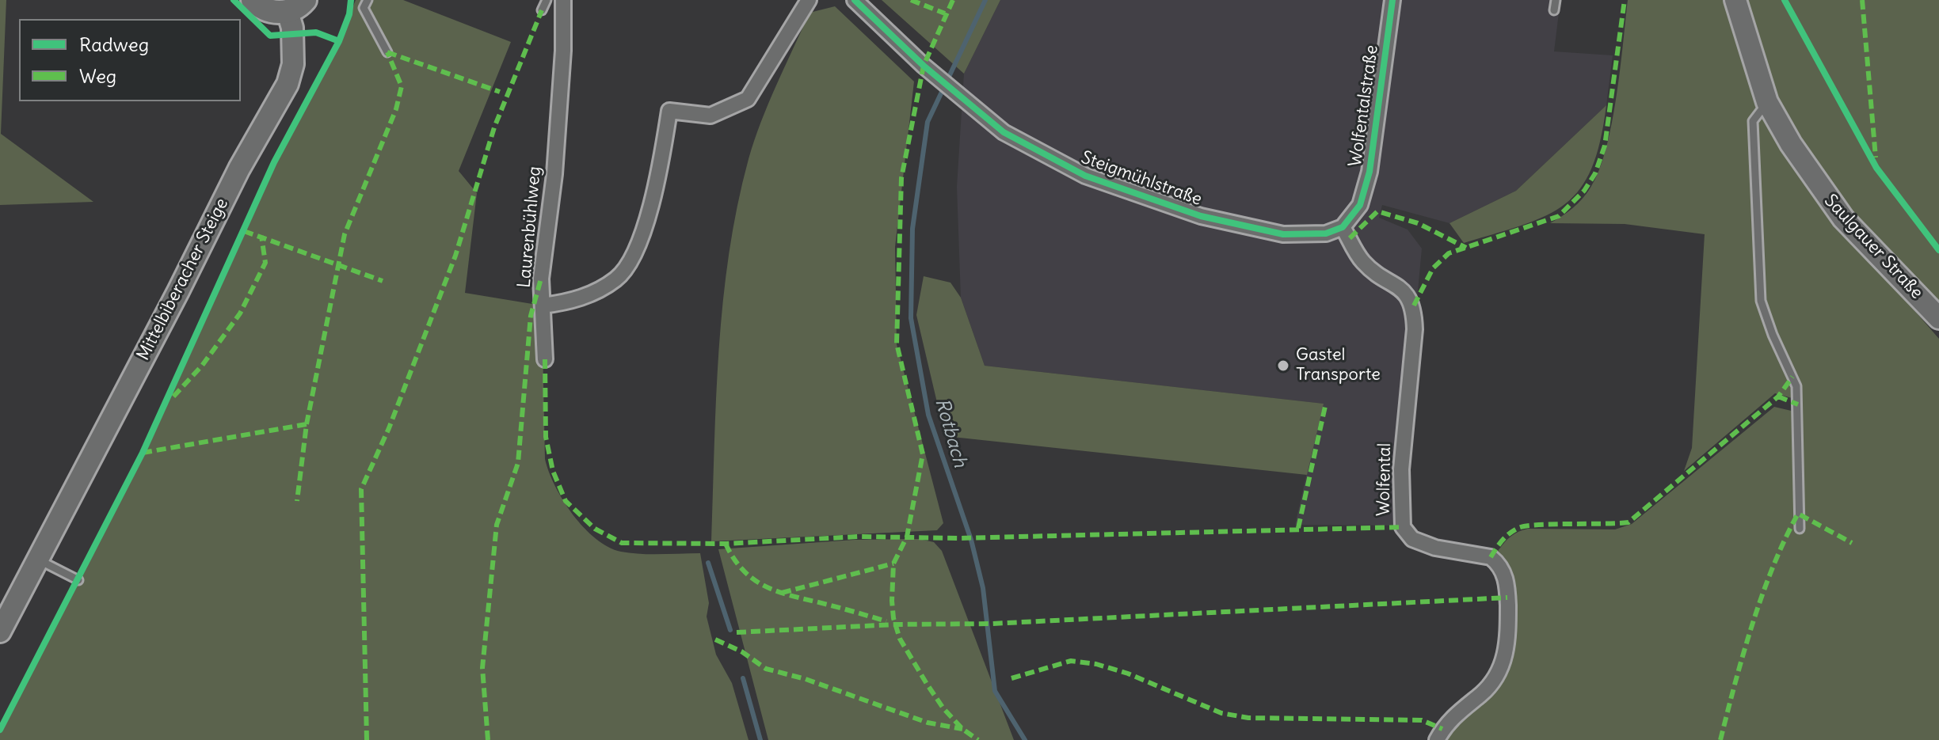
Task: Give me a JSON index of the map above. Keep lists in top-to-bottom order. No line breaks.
{"streets":{"street":["Wolfentalstraße","Steigmühlstraße","Laurenbühlweg","Saulgauer Straße","Mittelbiberacher Steige","Wolfental"]},"crossings":[["Wolfentalstraße","Steigmühlstraße"],["Wolfentalstraße","Wolfental"],["Steigmühlstraße","Wolfental"]],"water":["Rotbach"],"places":["Gastel Transporte"],"legend":["Radweg","Weg"]}
